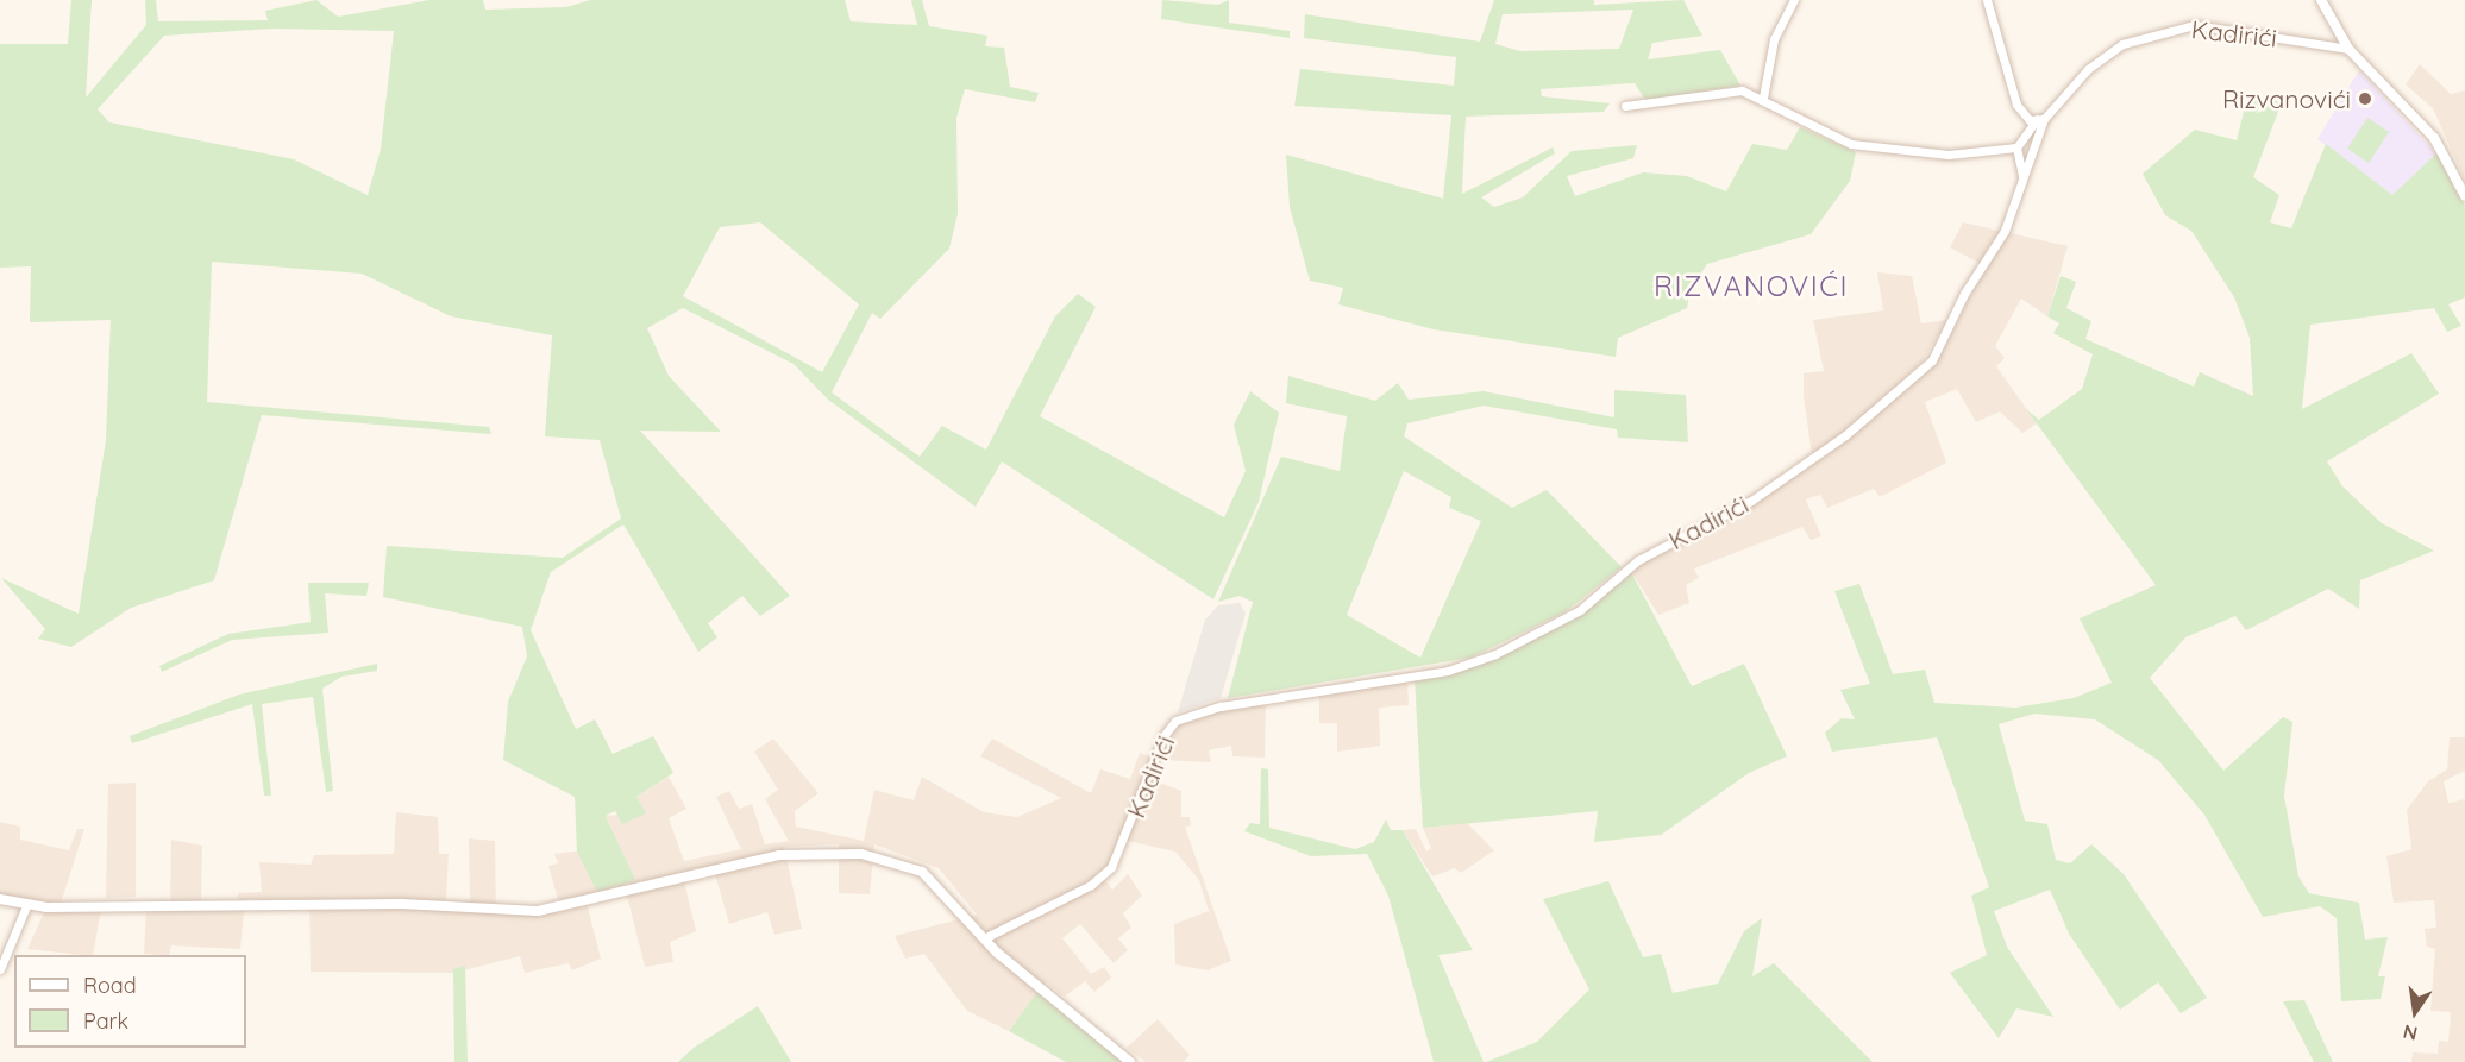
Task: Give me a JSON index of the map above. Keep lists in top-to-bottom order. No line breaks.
{"streets":{"street":["Kadirići"]},"districts":["RIZVANOVIĆI"],"places":["Rizvanovići"],"legend":["Road","Park"],"north":"bottom"}
